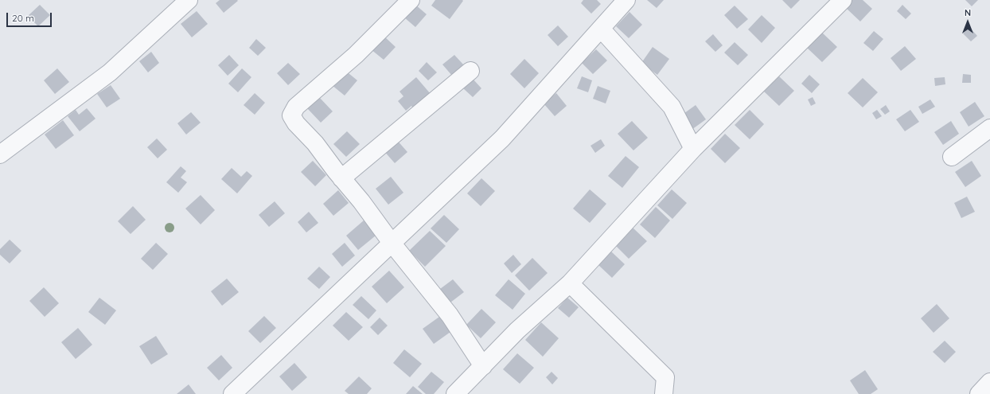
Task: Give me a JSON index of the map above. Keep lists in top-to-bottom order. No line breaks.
{"scale_bar":"20 m","north":"top"}
